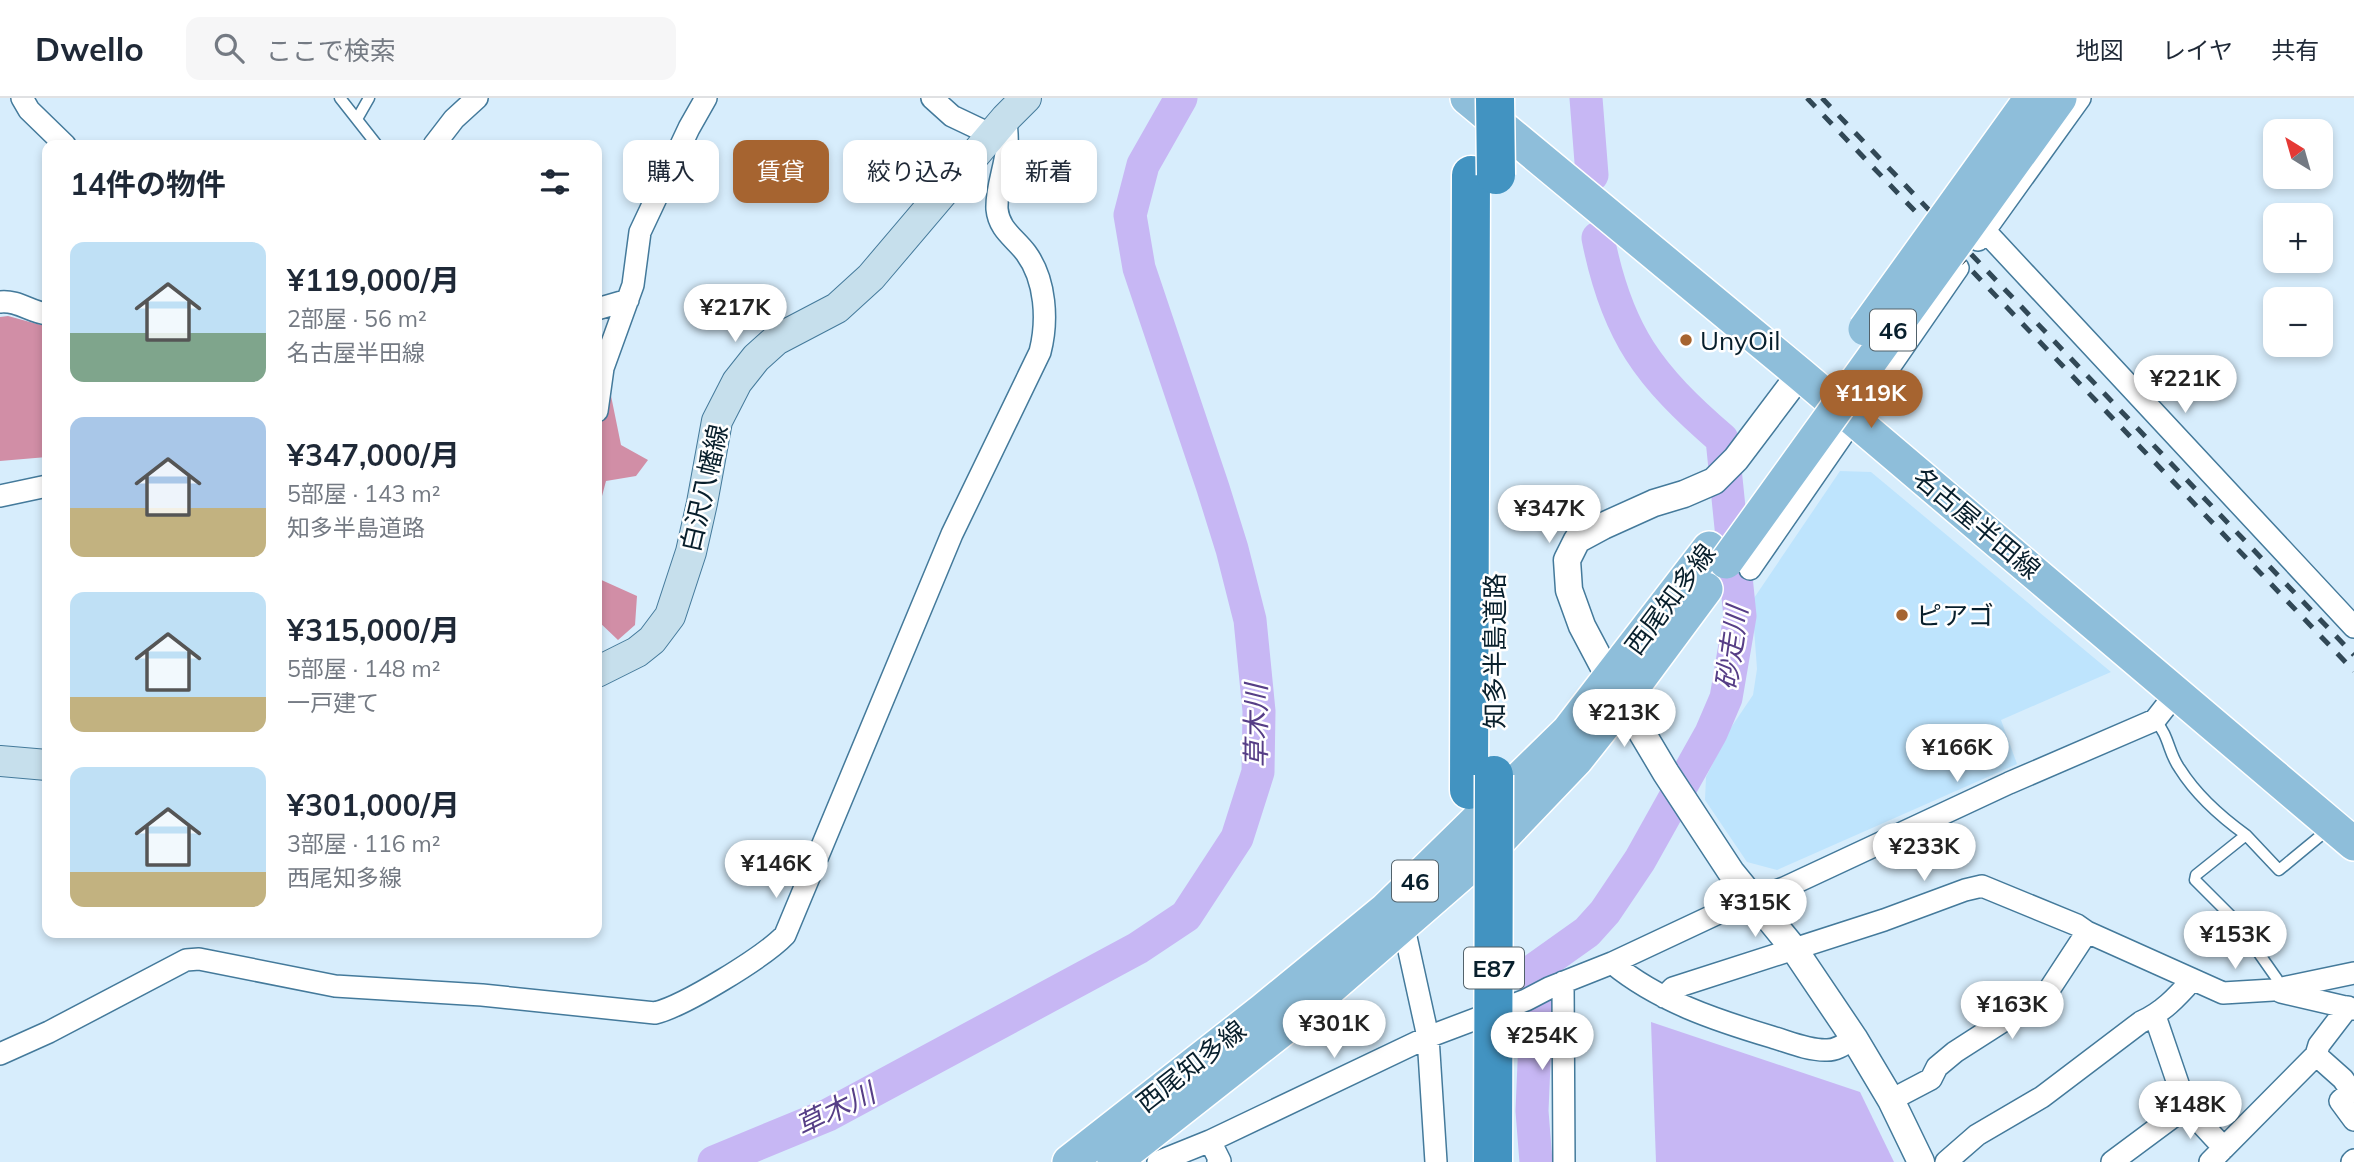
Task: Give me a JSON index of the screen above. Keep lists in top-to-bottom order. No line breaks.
{"streets":{"highway":["知多半島道路","E87"],"main road":["46","白沢八幡線","名古屋半田線","西尾知多線"]},"crossings":[["名古屋半田線","知多半島道路"]],"water":["砂走川","草木川"],"places":["UnyOil","ピアゴ"],"north":"top left","page":{"header":"Dwello","search":"ここで検索","nav":["地図","レイヤ","共有"],"map_buttons":["+","−"],"chip":["購入","賃貸","絞り込み","新着"],"heading":"14件の物件","list":[{"name":"¥119,000/月","note":"2部屋 · 56 m² · 名古屋半田線"},{"name":"¥347,000/月","note":"5部屋 · 143 m² · 知多半島道路"},{"name":"¥315,000/月","note":"5部屋 · 148 m² · 一戸建て"},{"name":"¥301,000/月","note":"3部屋 · 116 m² · 西尾知多線"}],"price":["¥217K","¥221K","¥119K","¥347K","¥213K","¥166K","¥233K","¥146K","¥315K","¥153K","¥163K","¥301K","¥254K","¥148K"]}}
